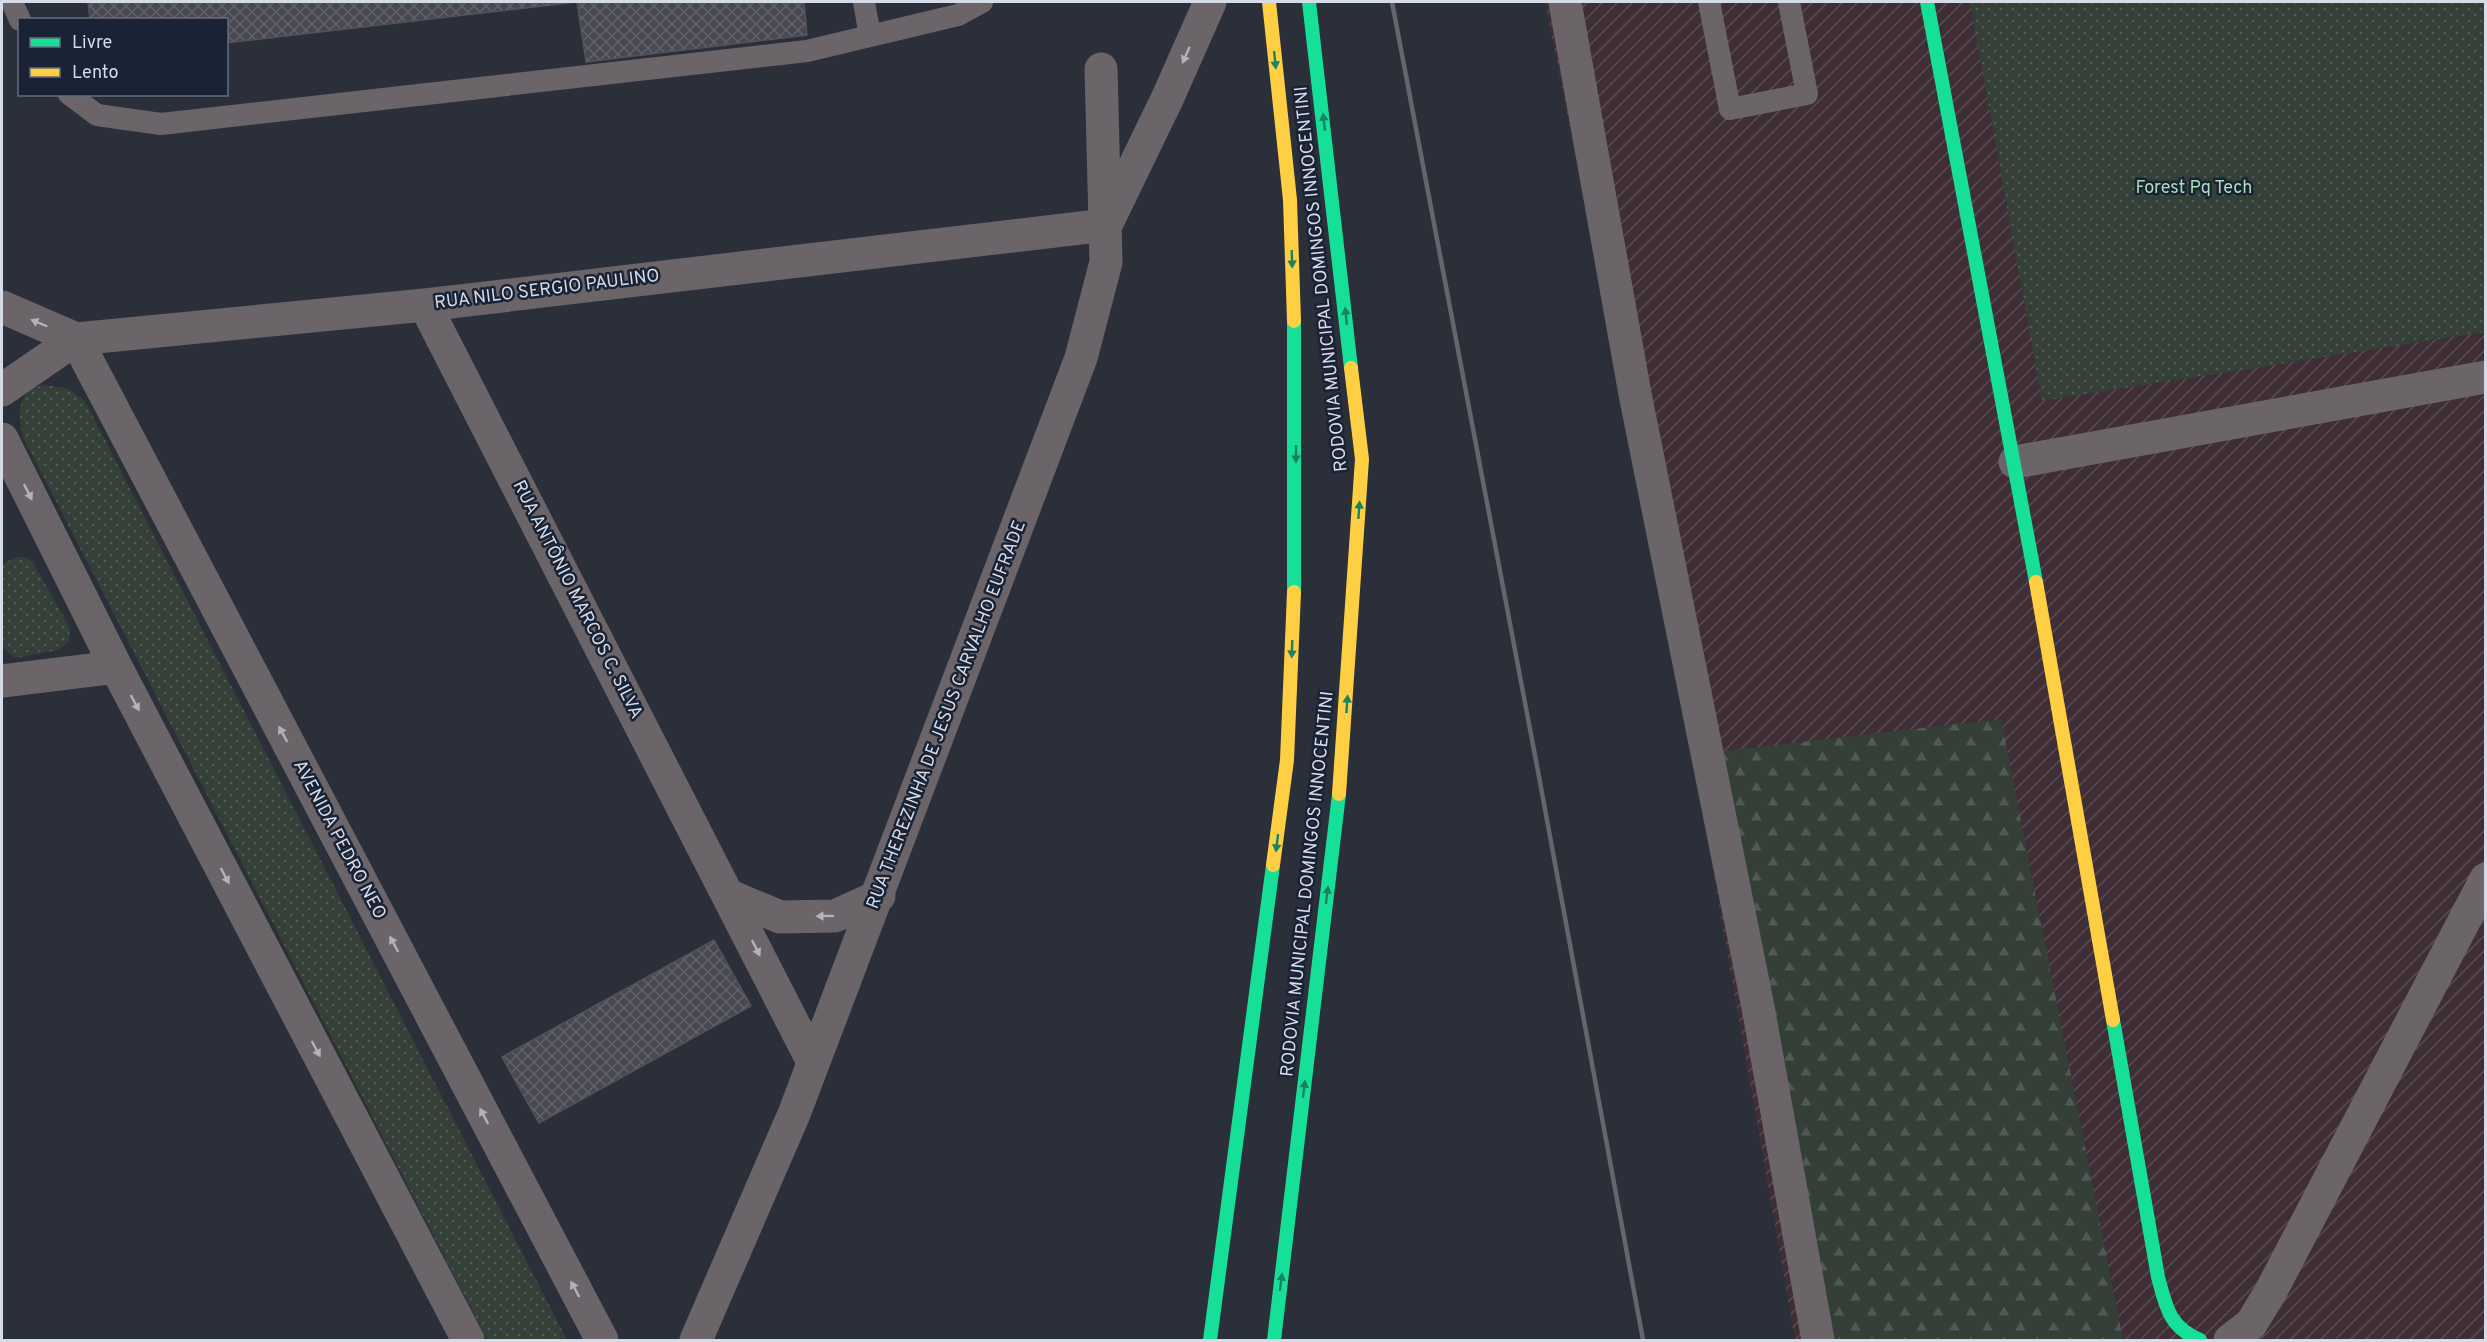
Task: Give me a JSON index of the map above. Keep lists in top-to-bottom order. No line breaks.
{"streets":{"main road":["RODOVIA MUNICIPAL DOMINGOS INNOCENTINI"],"street":["RUA NILO SERGIO PAULINO","RUA ANTÔNIO MARCOS C. SILVA","RUA THEREZINHA DE JESUS CARVALHO EUFRADE","AVENIDA PEDRO NEO"]},"crossings":[["RUA NILO SERGIO PAULINO","RUA ANTÔNIO MARCOS C. SILVA"],["RUA NILO SERGIO PAULINO","RUA THEREZINHA DE JESUS CARVALHO EUFRADE"],["RUA NILO SERGIO PAULINO","AVENIDA PEDRO NEO"],["RUA ANTÔNIO MARCOS C. SILVA","RUA THEREZINHA DE JESUS CARVALHO EUFRADE"]],"parks":["Forest Pq Tech"],"legend":["Livre","Lento"]}
